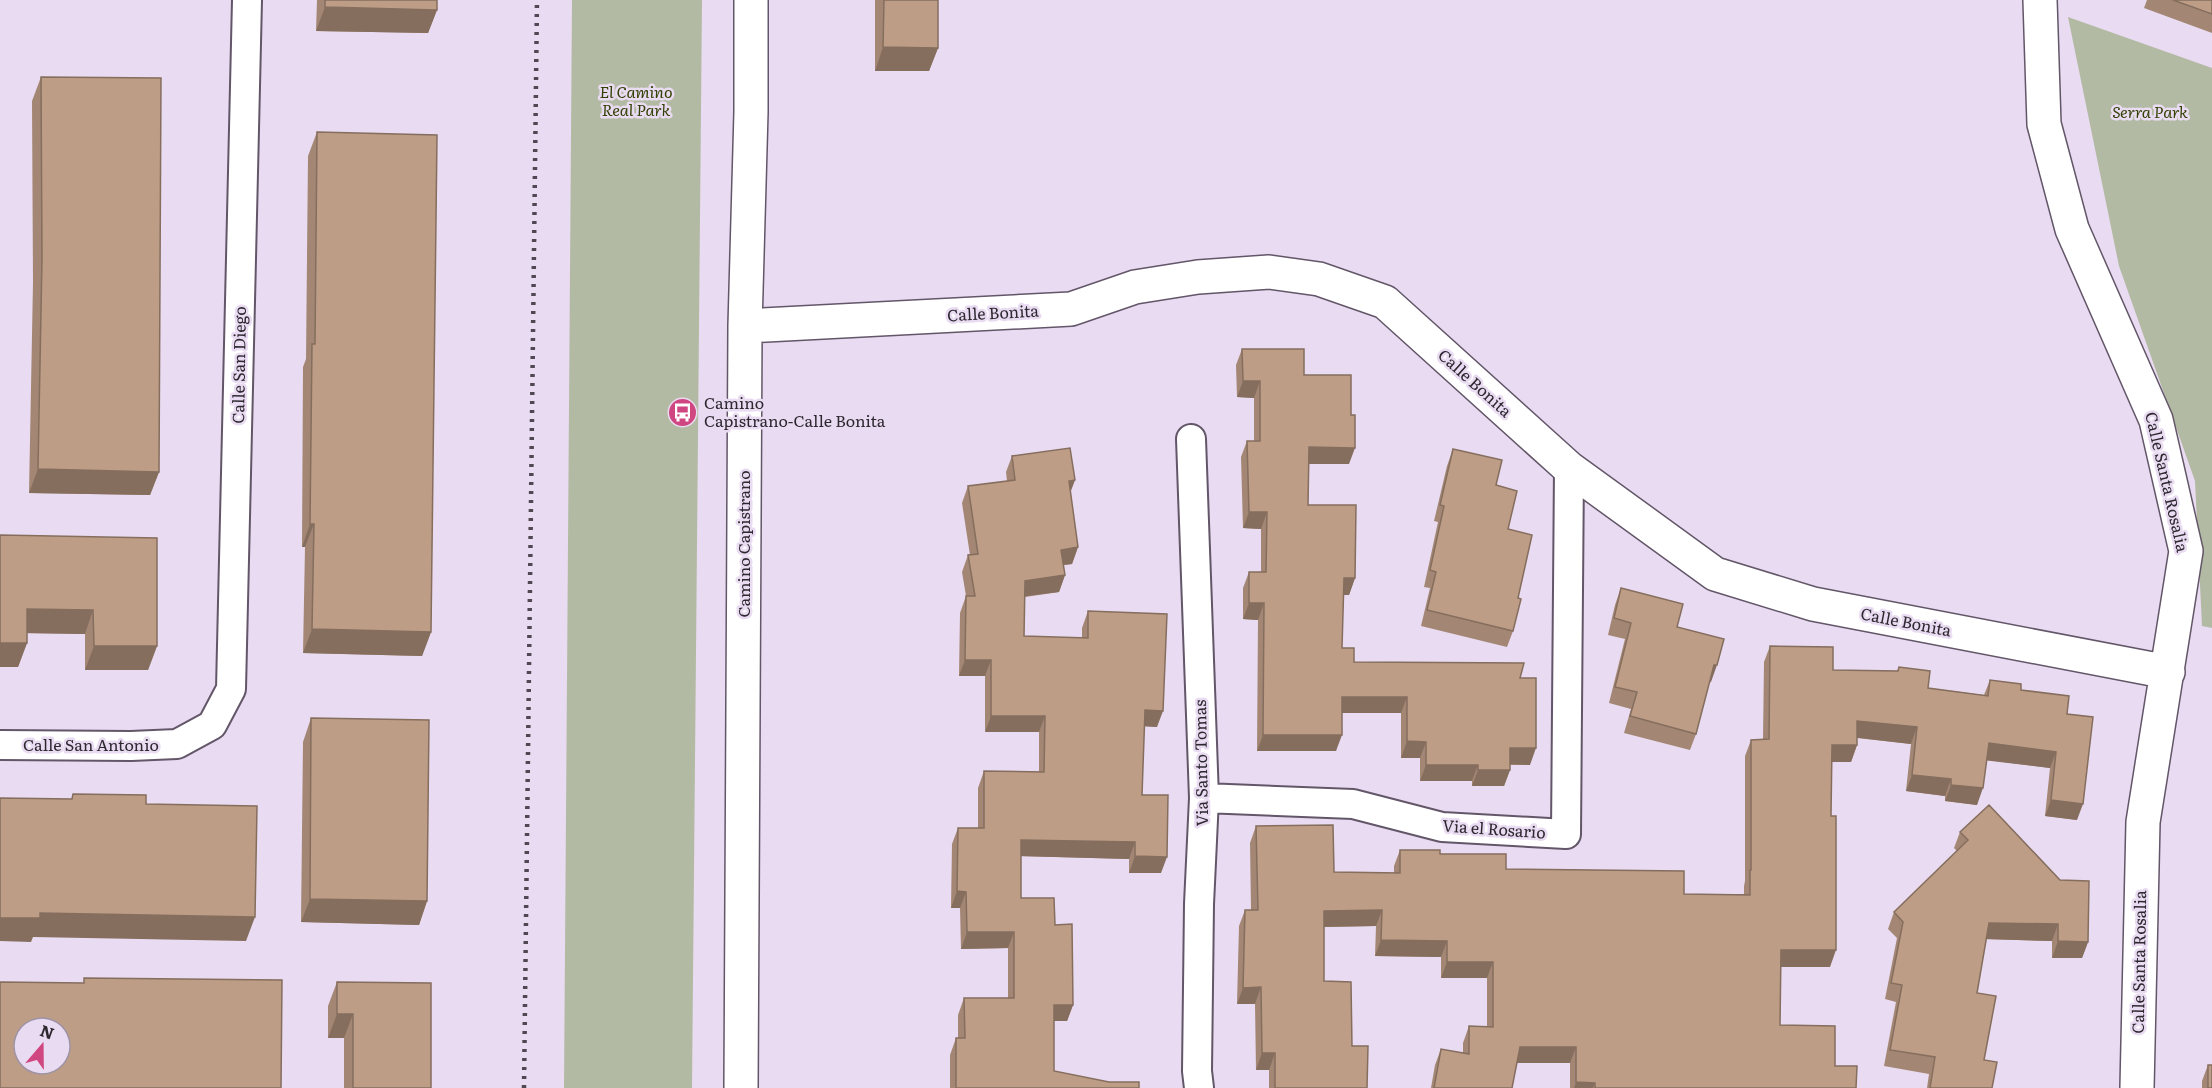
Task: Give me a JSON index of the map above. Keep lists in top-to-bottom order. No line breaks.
{"streets":{"street":["Calle Bonita","Calle San Diego","Calle Santa Rosalia","Camino Capistrano","Calle San Antonio","Via Santo Tomas","Via el Rosario"]},"crossings":[["Calle Bonita","Calle Santa Rosalia"],["Calle Bonita","Camino Capistrano"],["Calle Bonita","Via el Rosario"],["Calle San Diego","Calle San Antonio"],["Via Santo Tomas","Via el Rosario"]],"parks":["El Camino Real Park","Serra Park"],"places":{"bus stop":["Camino Capistrano-Calle Bonita"]},"north":"top"}
